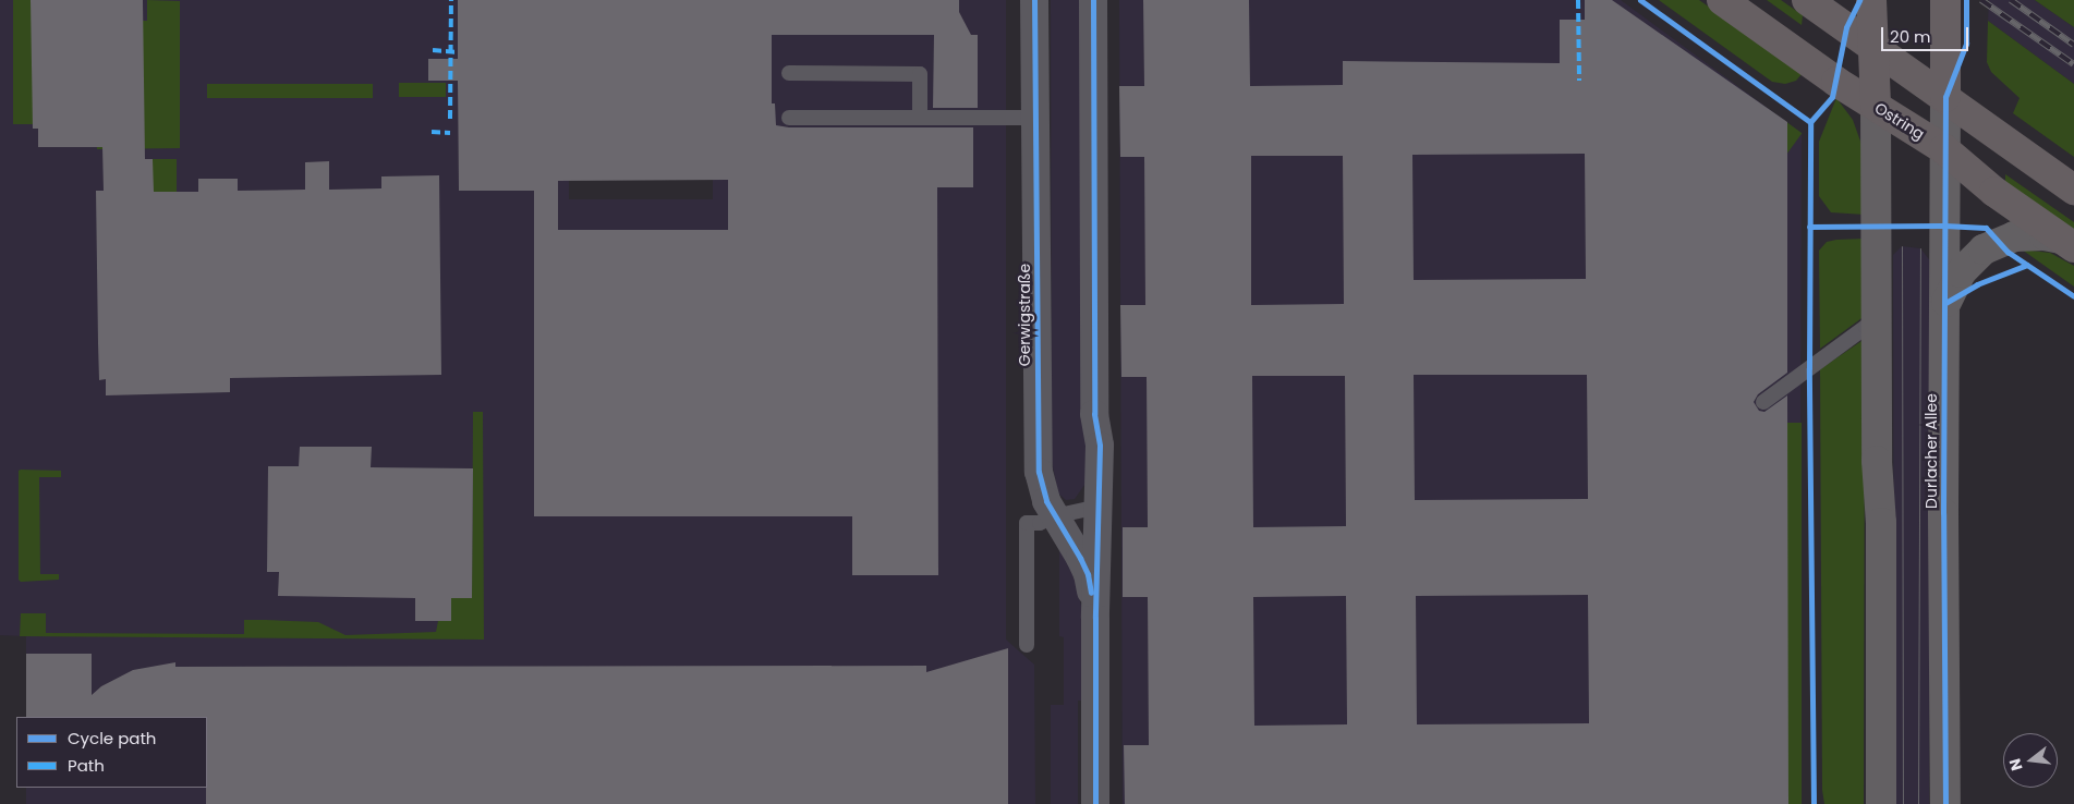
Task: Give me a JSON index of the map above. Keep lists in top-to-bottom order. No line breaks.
{"streets":{"main road":["Ostring","Durlacher Allee"],"street":["Gerwigstraße"]},"crossings":[["Ostring","Durlacher Allee"]],"legend":["Cycle path","Path"],"scale_bar":"20 m","north":"left"}
